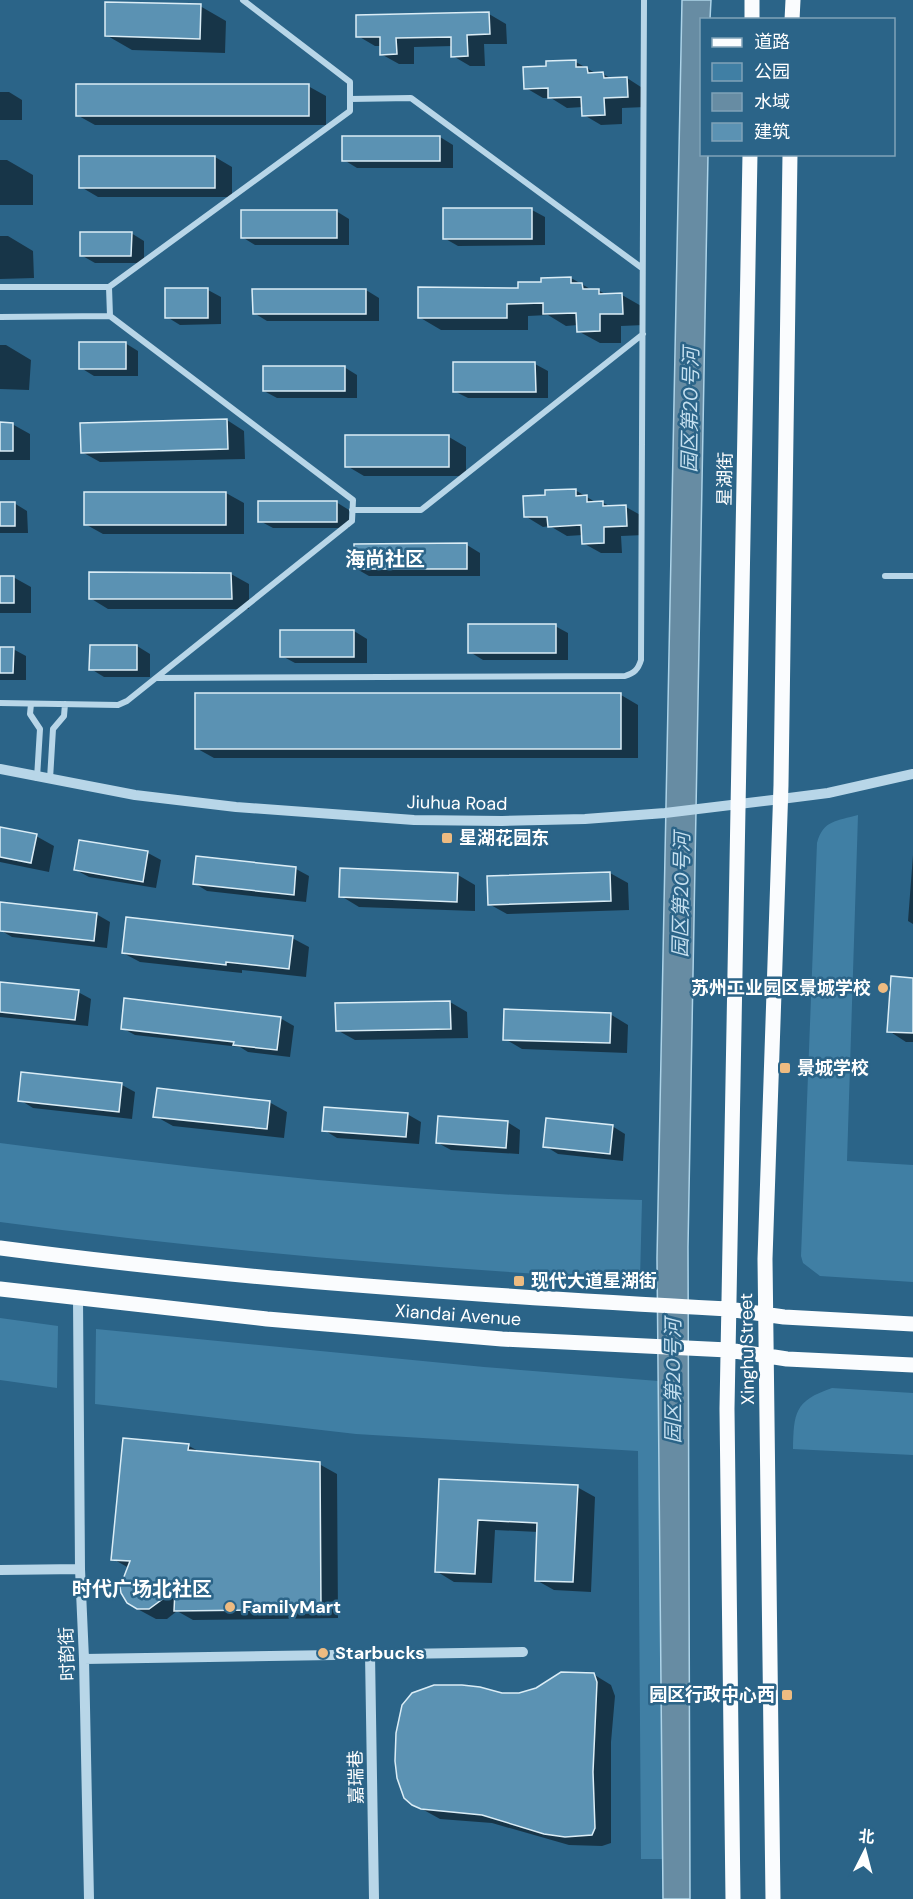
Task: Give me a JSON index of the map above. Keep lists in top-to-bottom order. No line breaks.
{"streets":{"main road":["星湖街","Xiandai Avenue","Xinghu Street"],"street":["Jiuhua Road","时韵街","嘉瑞巷"]},"crossings":[["星湖街","Jiuhua Road"],["星湖街","Xinghu Street"],["Jiuhua Road","Xinghu Street"],["Xiandai Avenue","Xinghu Street"],["Xiandai Avenue","时韵街"]],"districts":["海尚社区","时代广场北社区"],"water":["园区第20号河"],"places":{"transit":["星湖花园东","景城学校","现代大道星湖街","园区行政中心西"],"other":["苏州工业园区景城学校","FamilyMart","Starbucks"]},"legend":["道路","公园","水域","建筑"],"north":"top"}
